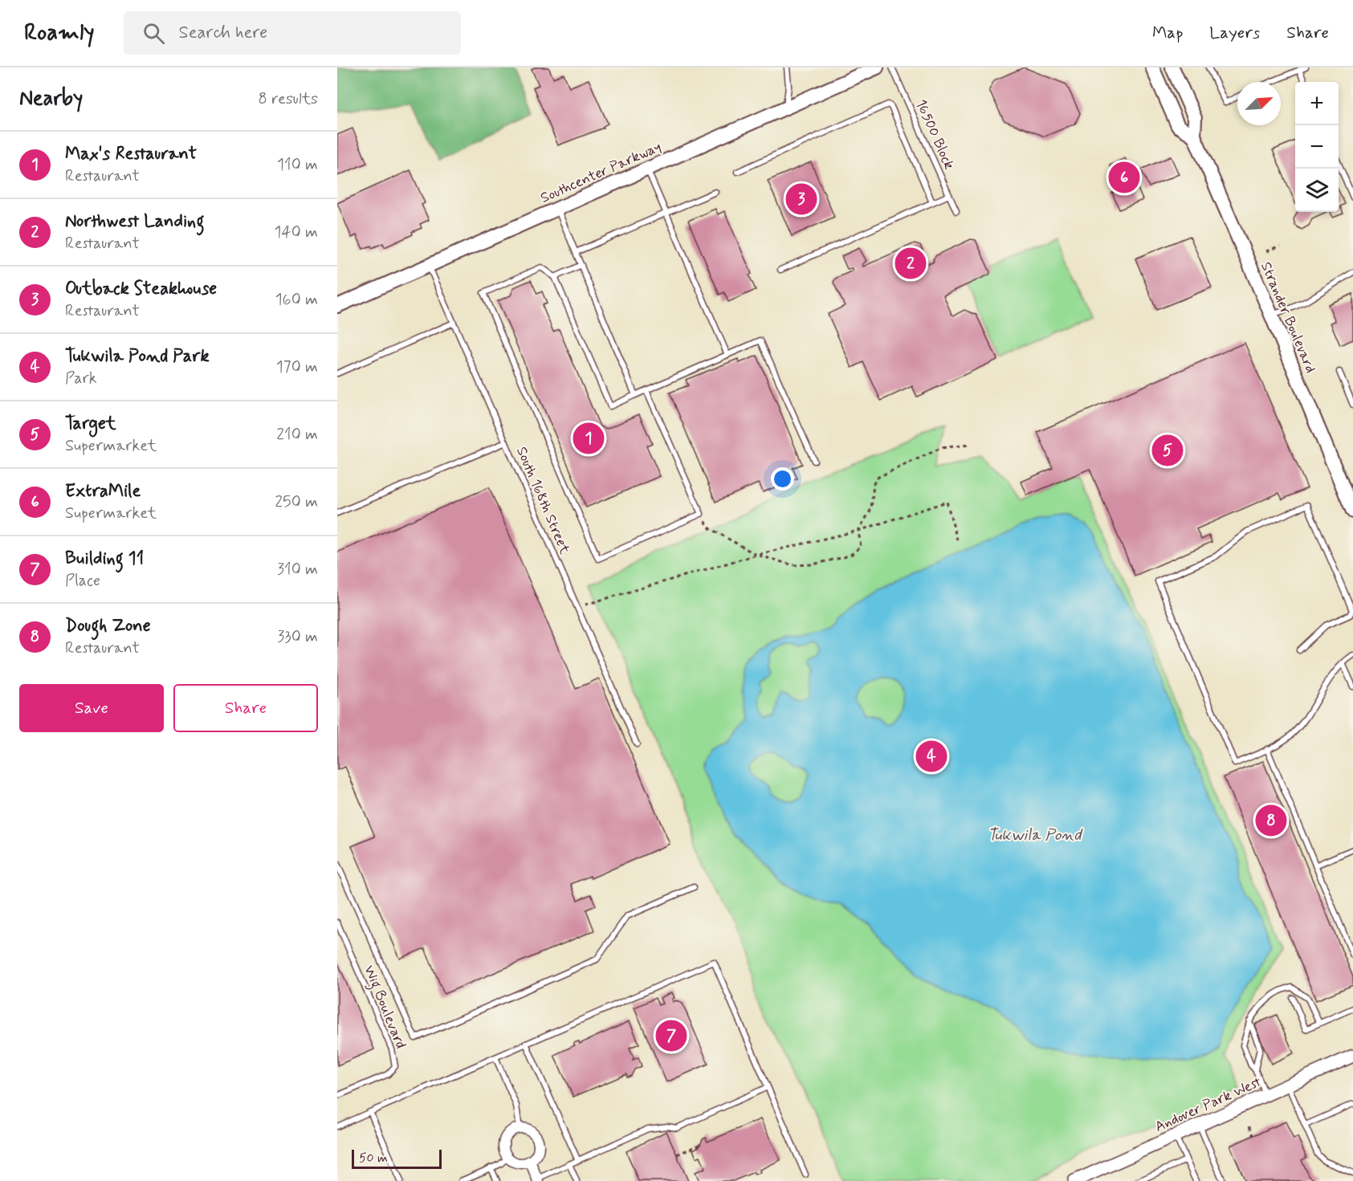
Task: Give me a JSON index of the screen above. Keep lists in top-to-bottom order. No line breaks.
{"streets":{"main road":["Southcenter Parkway","Strander Boulevard"],"street":["Andover Park West"],"lane":["16500 Block","South 168th Street","Wig Boulevard"]},"crossings":[["Southcenter Parkway","South 168th Street"]],"water":["Tukwila Pond"],"scale_bar":"50 m","north":"top right","page":{"header":"Roamly","search":"Search here","nav":["Map","Layers","Share"],"heading":["Nearby","8 results"],"map_buttons":["+","−"],"list":[{"mark":"1","name":"Max's Restaurant","note":"Restaurant","value":"110 m"},{"mark":"2","name":"Northwest Landing","note":"Restaurant","value":"140 m"},{"mark":"3","name":"Outback Steakhouse","note":"Restaurant","value":"160 m"},{"mark":"4","name":"Tukwila Pond Park","note":"Park","value":"170 m"},{"mark":"5","name":"Target","note":"Supermarket","value":"210 m"},{"mark":"6","name":"ExtraMile","note":"Supermarket","value":"250 m"},{"mark":"7","name":"Building 11","note":"Place","value":"310 m"},{"mark":"8","name":"Dough Zone","note":"Restaurant","value":"330 m"}],"pins":["6","3","2","1","5","4","8","7"],"buttons":["Save","Share"],"scale":"50 m"}}
